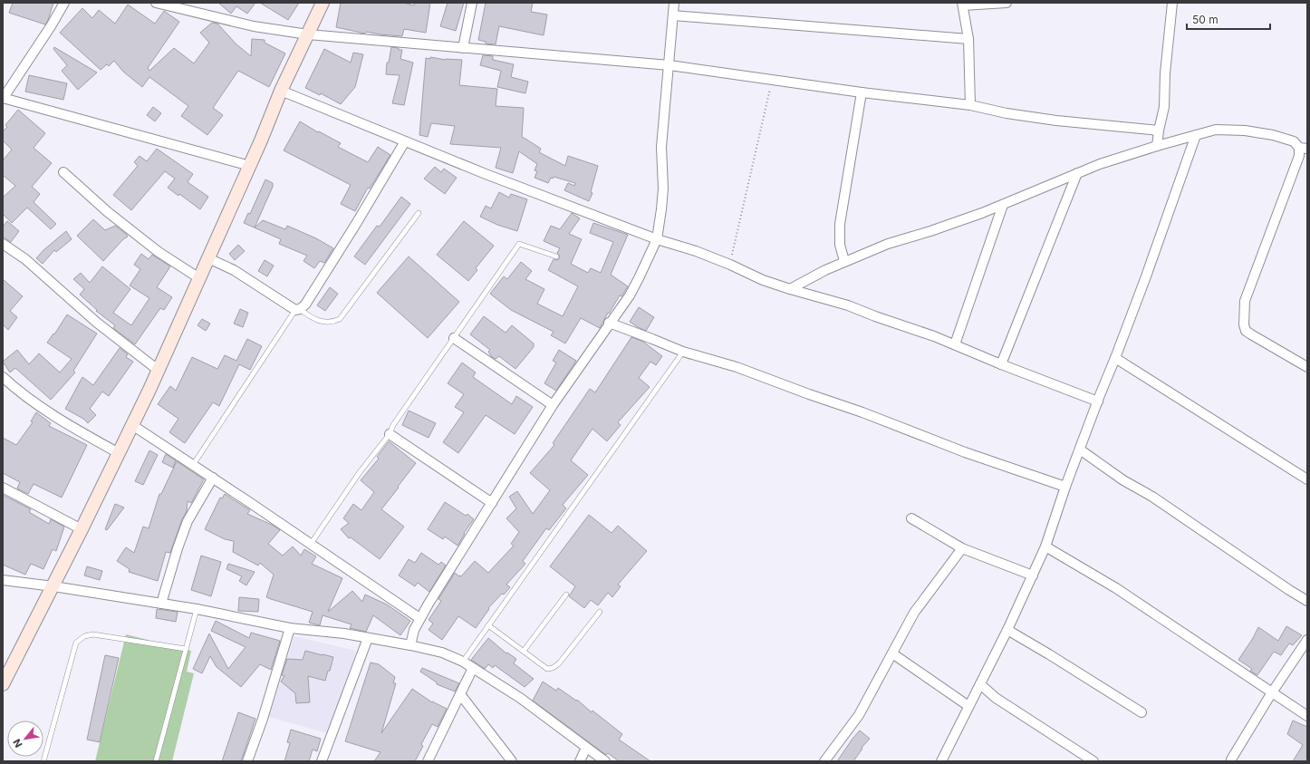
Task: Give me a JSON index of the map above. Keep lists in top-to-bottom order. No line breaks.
{"scale_bar":"50 m","north":"bottom left"}
